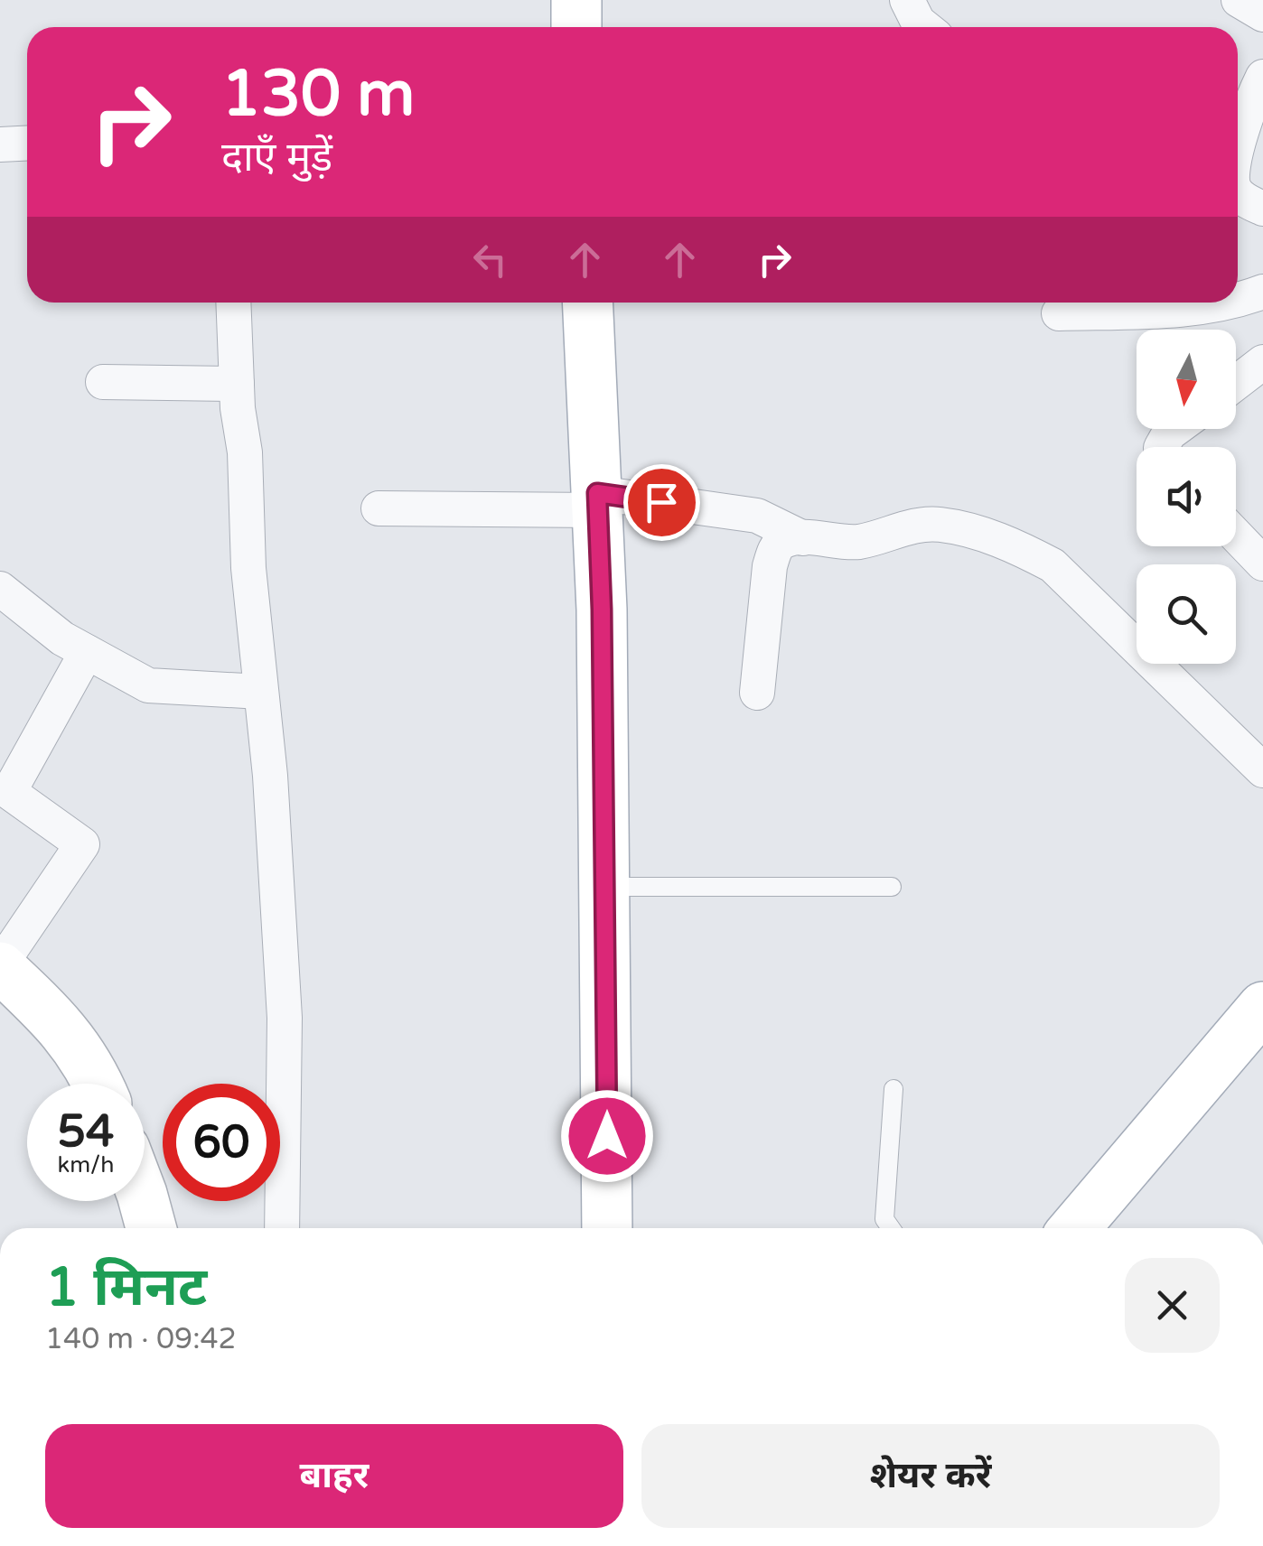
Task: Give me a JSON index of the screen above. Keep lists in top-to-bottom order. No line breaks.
{"north":"bottom","page":{"turn":["130 m","दाएँ मुड़ें"],"speed":"54 km/h","limit":"60","heading":["1 मिनट","140 m · 09:42"],"buttons":["बाहर","शेयर करें"]}}
